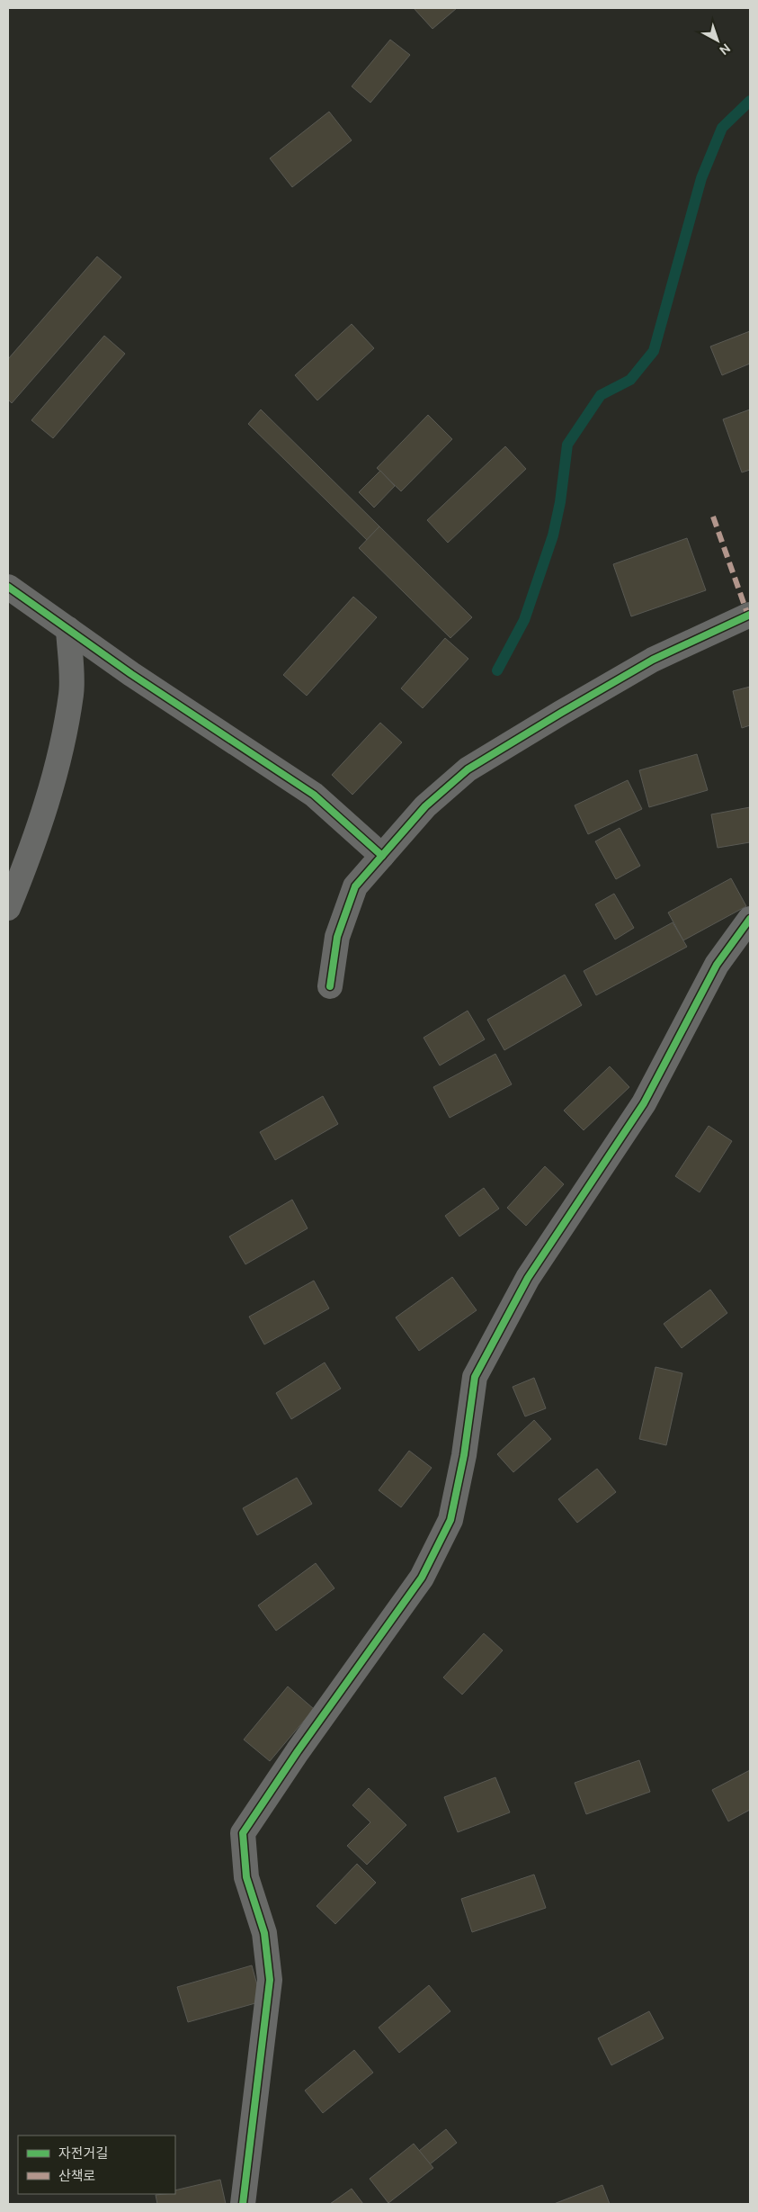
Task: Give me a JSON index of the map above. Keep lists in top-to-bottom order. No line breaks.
{"legend":["자전거길","산책로"],"north":"bottom right"}
